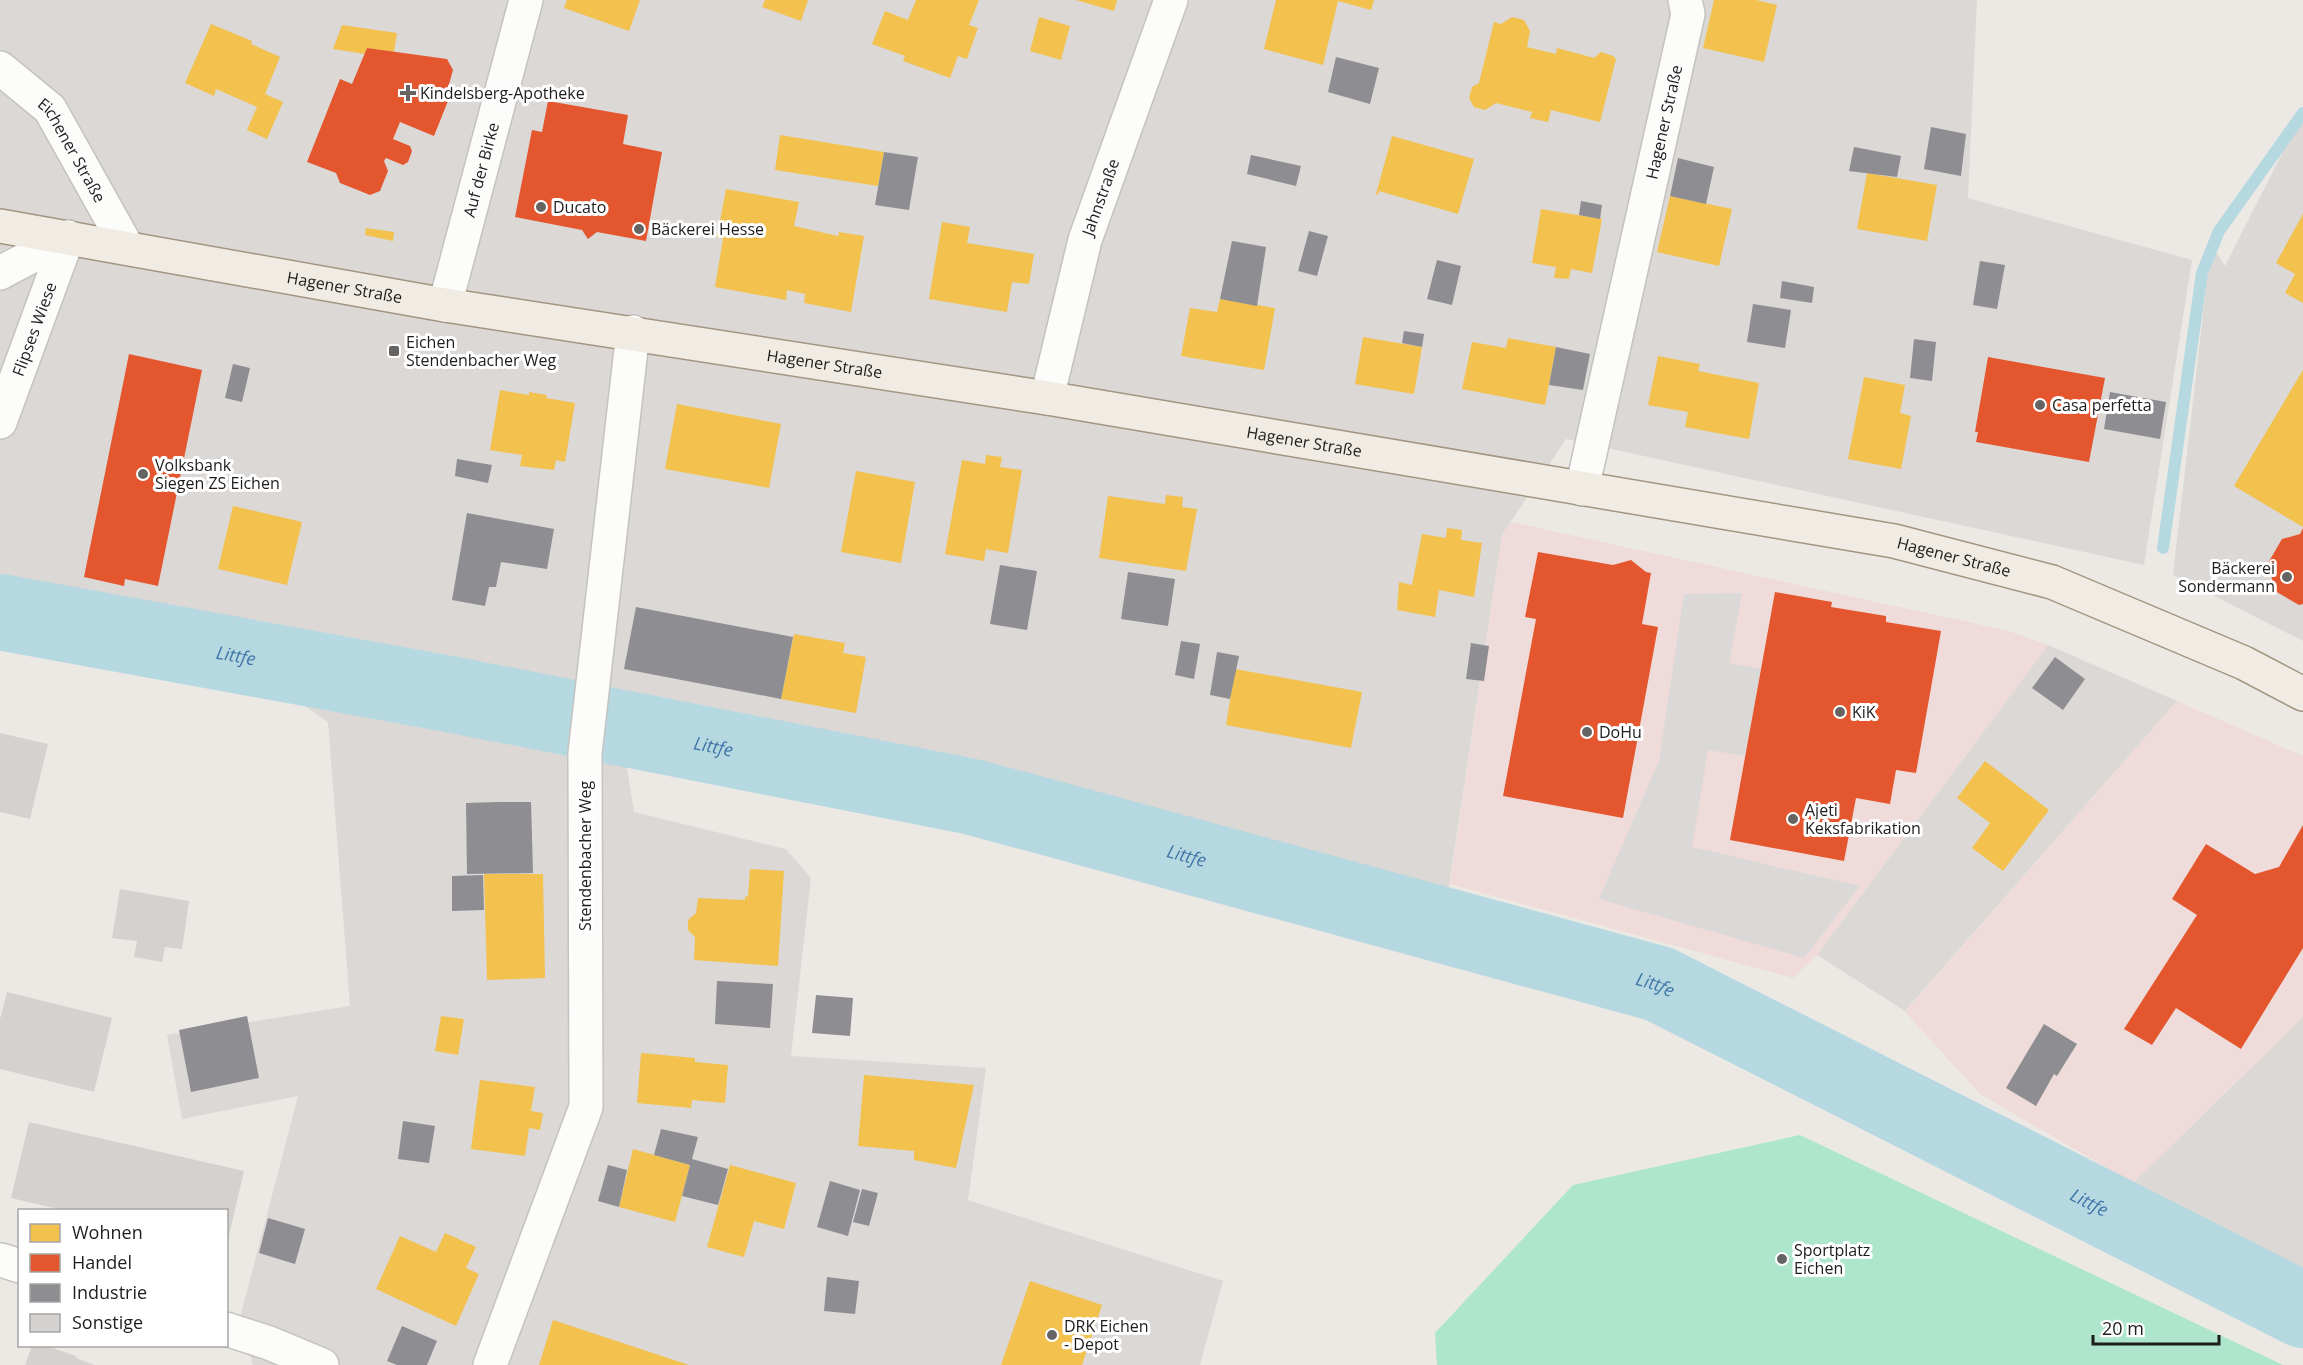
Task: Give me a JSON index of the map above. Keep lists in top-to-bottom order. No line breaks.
{"streets":{"main road":["Hagener Straße"],"street":["Eichener Straße","Auf der Birke","Jahnstraße","Flipses Wiese","Stendenbacher Weg"]},"crossings":[["Hagener Straße","Eichener Straße"],["Hagener Straße","Auf der Birke"],["Hagener Straße","Jahnstraße"],["Hagener Straße","Flipses Wiese"],["Hagener Straße","Stendenbacher Weg"]],"water":["Littfe"],"places":{"health":["Kindelsberg-Apotheke"],"other":["Ducato","Bäckerei Hesse","Casa perfetta","Volksbank Siegen ZS Eichen","Bäckerei Sondermann","KiK","DoHu","Ajeti Keksfabrikation","Sportplatz Eichen","DRK Eichen - Depot"],"transit":["Eichen Stendenbacher Weg"]},"legend":["Wohnen","Handel","Industrie","Sonstige"],"scale_bar":"20 m"}
